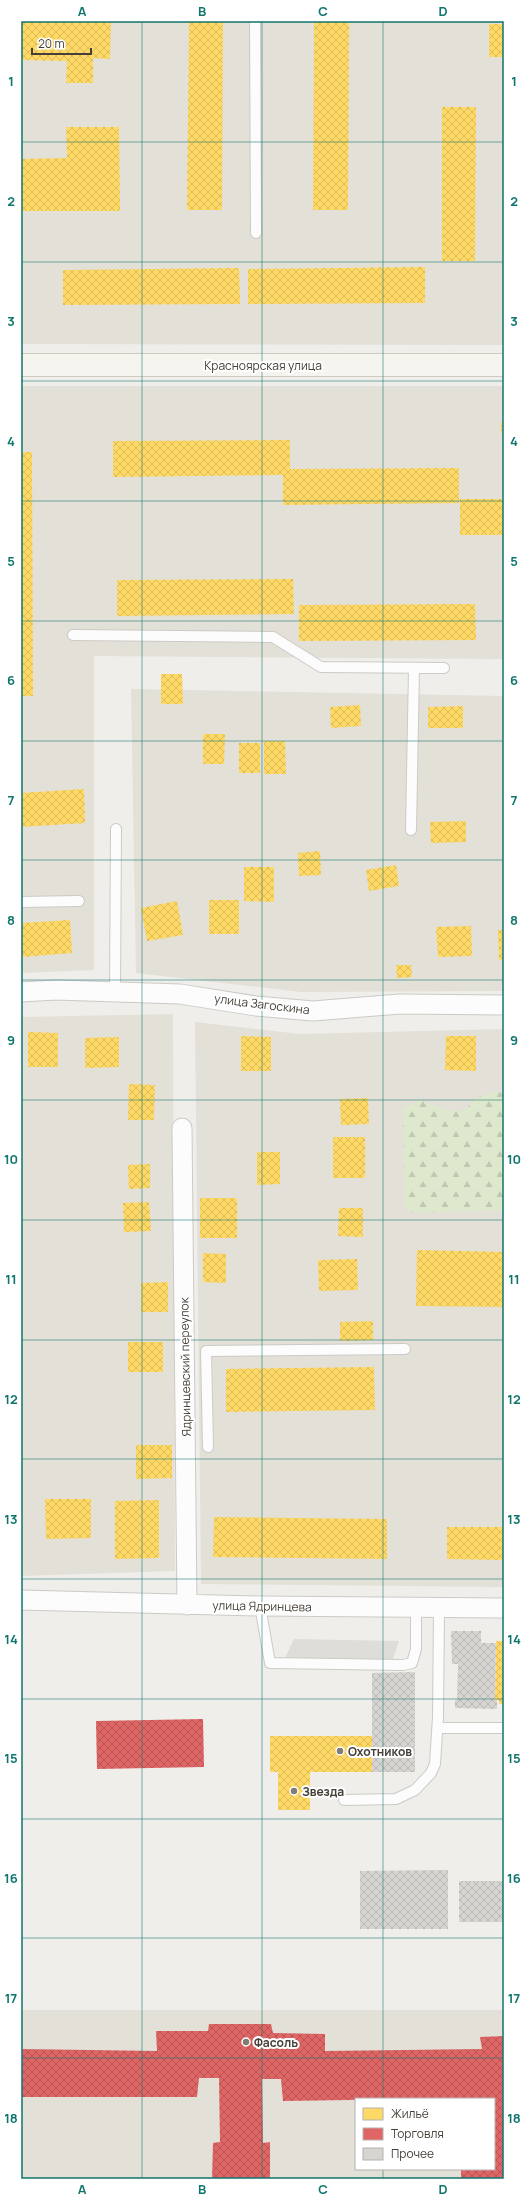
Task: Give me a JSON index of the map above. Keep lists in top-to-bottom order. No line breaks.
{"streets":{"street":["Красноярская улица","улица Загоскина","Ядринцевский переулок","улица Ядринцева"]},"crossings":[["Ядринцевский переулок","улица Ядринцева"]],"places":["Охотников","Звезда","Фасоль"],"legend":["Жильё","Торговля","Прочее"],"scale_bar":"20 m","grid":{"columns":["A","B","C","D"],"rows":["1","2","3","4","5","6","7","8","9","10","11","12","13","14","15","16","17","18"]}}
